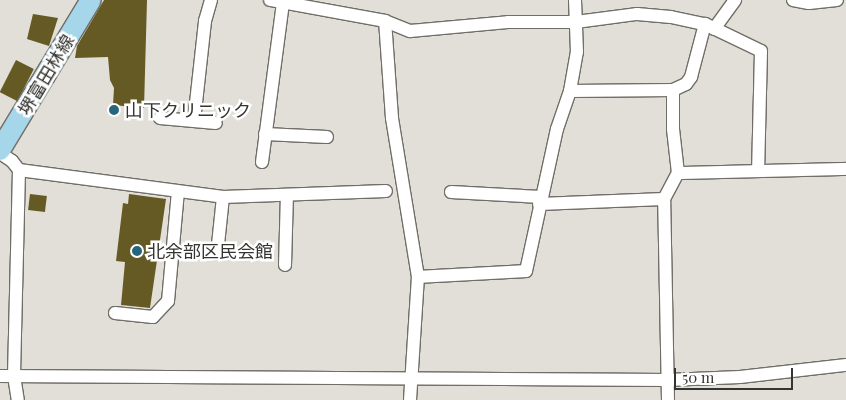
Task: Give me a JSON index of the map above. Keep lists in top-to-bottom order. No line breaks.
{"streets":{"main road":["堺富田林線"]},"places":["山下クリニック","北余部区民会館"],"scale_bar":"50 m"}
